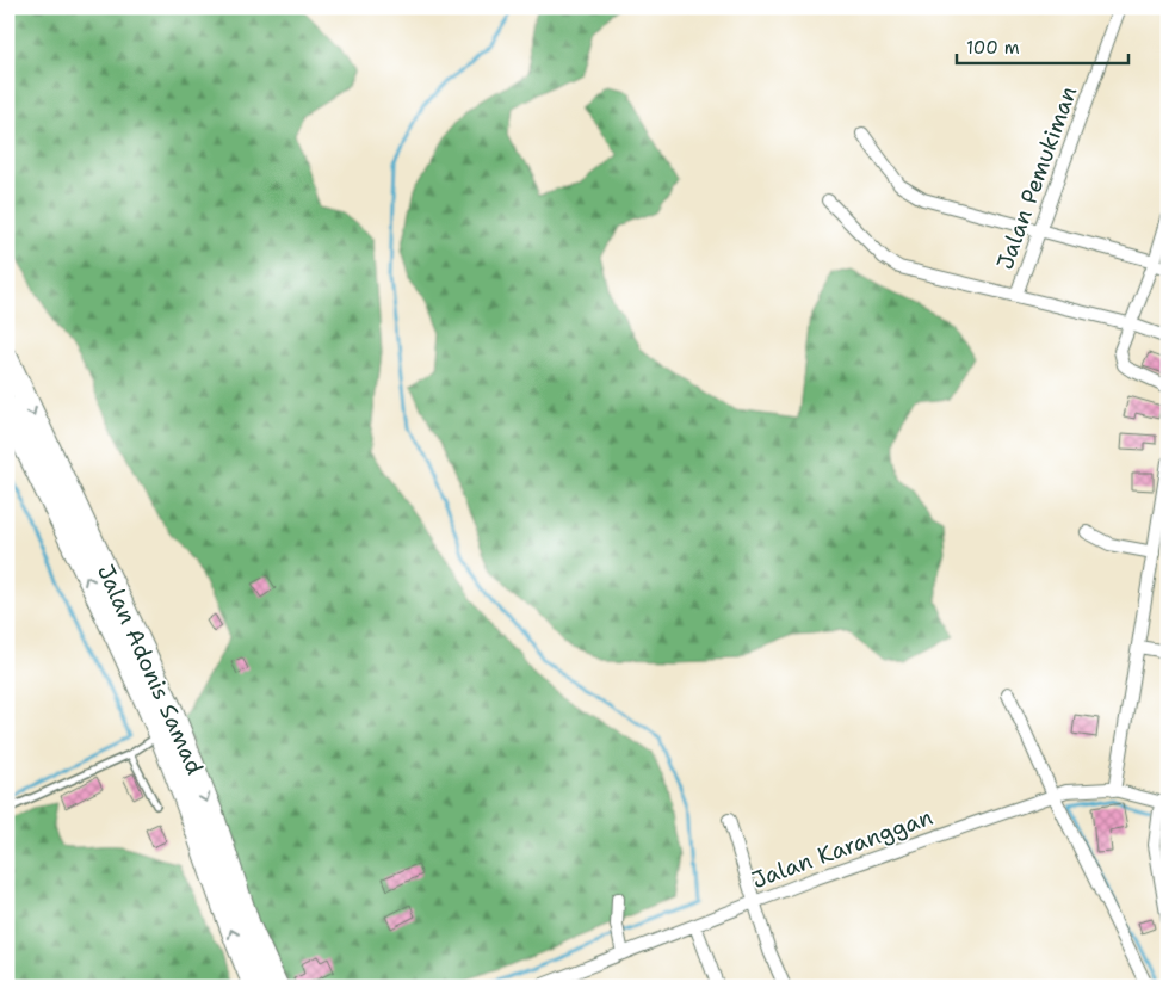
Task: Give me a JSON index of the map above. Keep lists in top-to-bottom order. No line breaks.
{"streets":{"highway":["Jalan Adonis Samad"],"street":["Jalan Pemukiman","Jalan Karanggan"]},"scale_bar":"100 m"}
